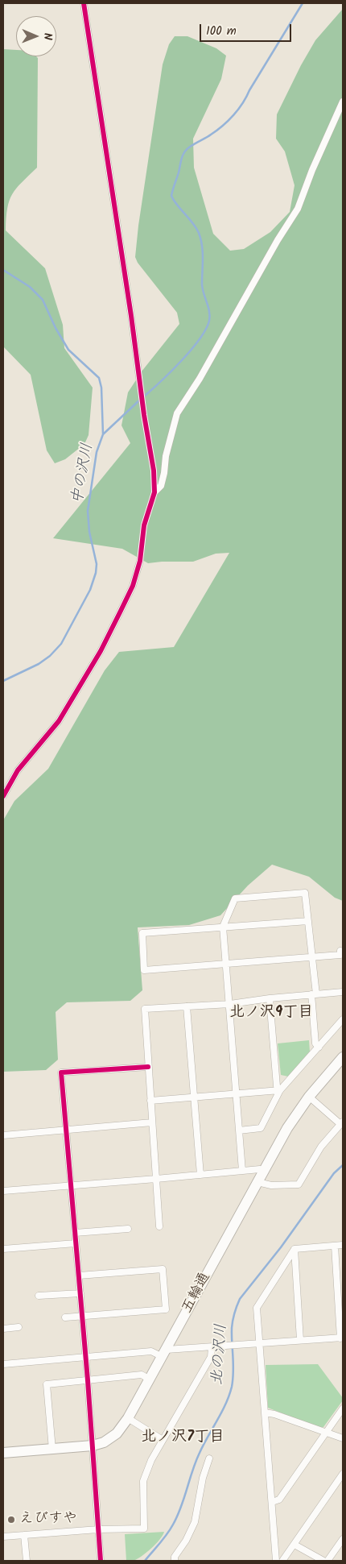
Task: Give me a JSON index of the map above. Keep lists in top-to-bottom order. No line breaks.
{"streets":{"main road":["五輪通"]},"districts":["北ノ沢9丁目","北ノ沢7丁目"],"water":["中の沢川","北の沢川"],"places":["えびすや"],"scale_bar":"100 m","north":"right"}
